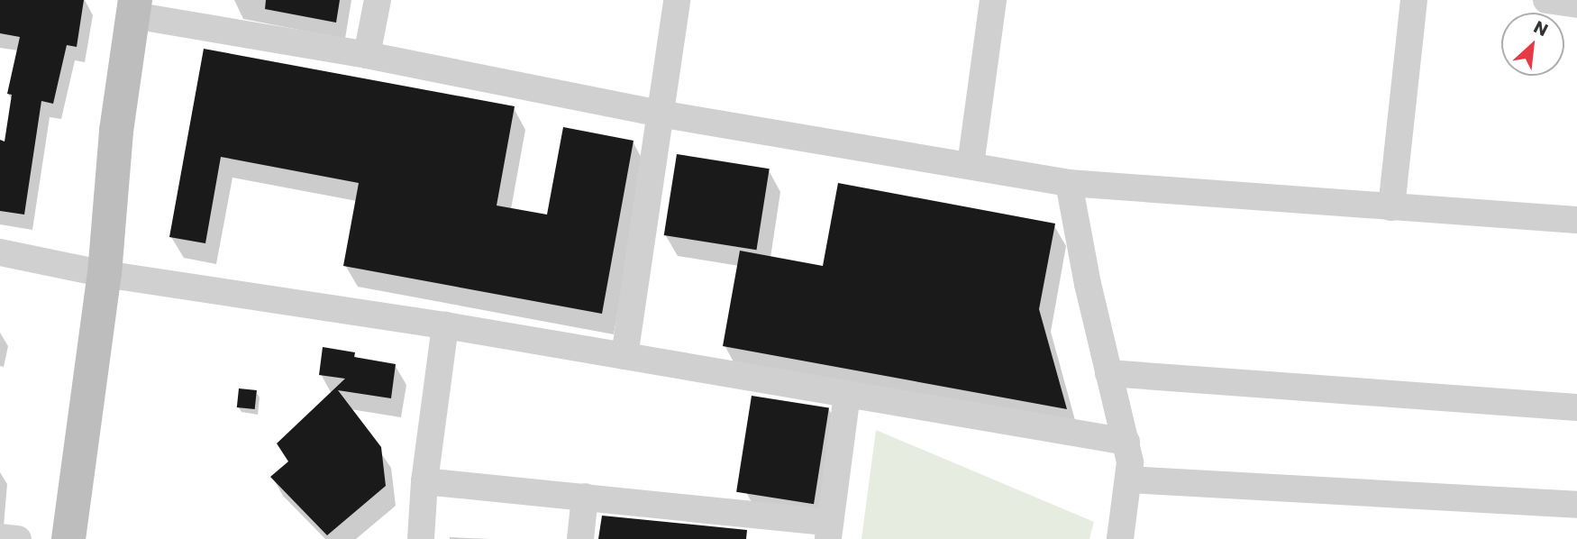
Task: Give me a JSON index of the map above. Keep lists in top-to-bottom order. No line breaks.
{"north":"top right"}
